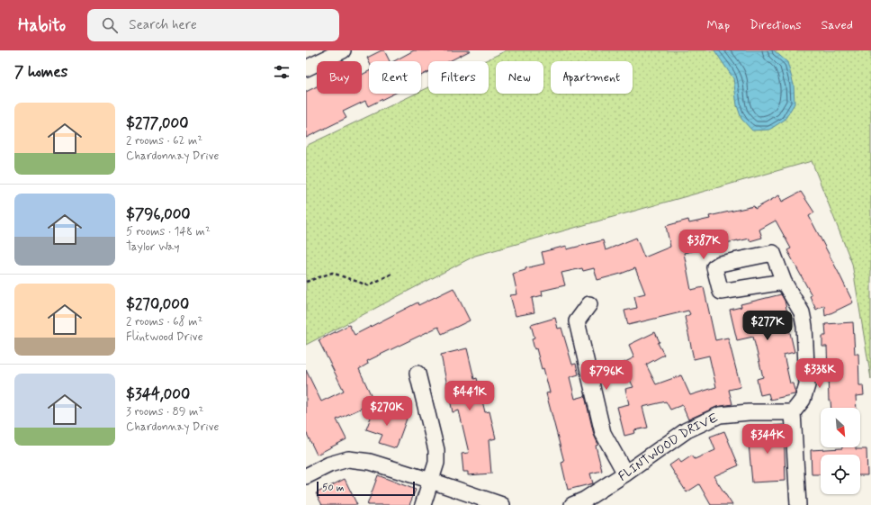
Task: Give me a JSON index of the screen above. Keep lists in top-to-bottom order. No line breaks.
{"streets":{"street":["FLINTWOOD DRIVE"]},"scale_bar":"50 m","north":"bottom right","page":{"header":"Habito","search":"Search here","nav":["Map","Directions","Saved"],"heading":"7 homes","chip":["Buy","Rent","Filters","New","Apartment"],"list":[{"name":"$277,000","note":"2 rooms · 62 m² · Chardonnay Drive"},{"name":"$796,000","note":"5 rooms · 148 m² · Taylor Way"},{"name":"$270,000","note":"2 rooms · 68 m² · Flintwood Drive"},{"name":"$344,000","note":"3 rooms · 89 m² · Chardonnay Drive"}],"price":["$387K","$277K","$338K","$796K","$441K","$270K","$344K"],"scale":"50 m"}}
